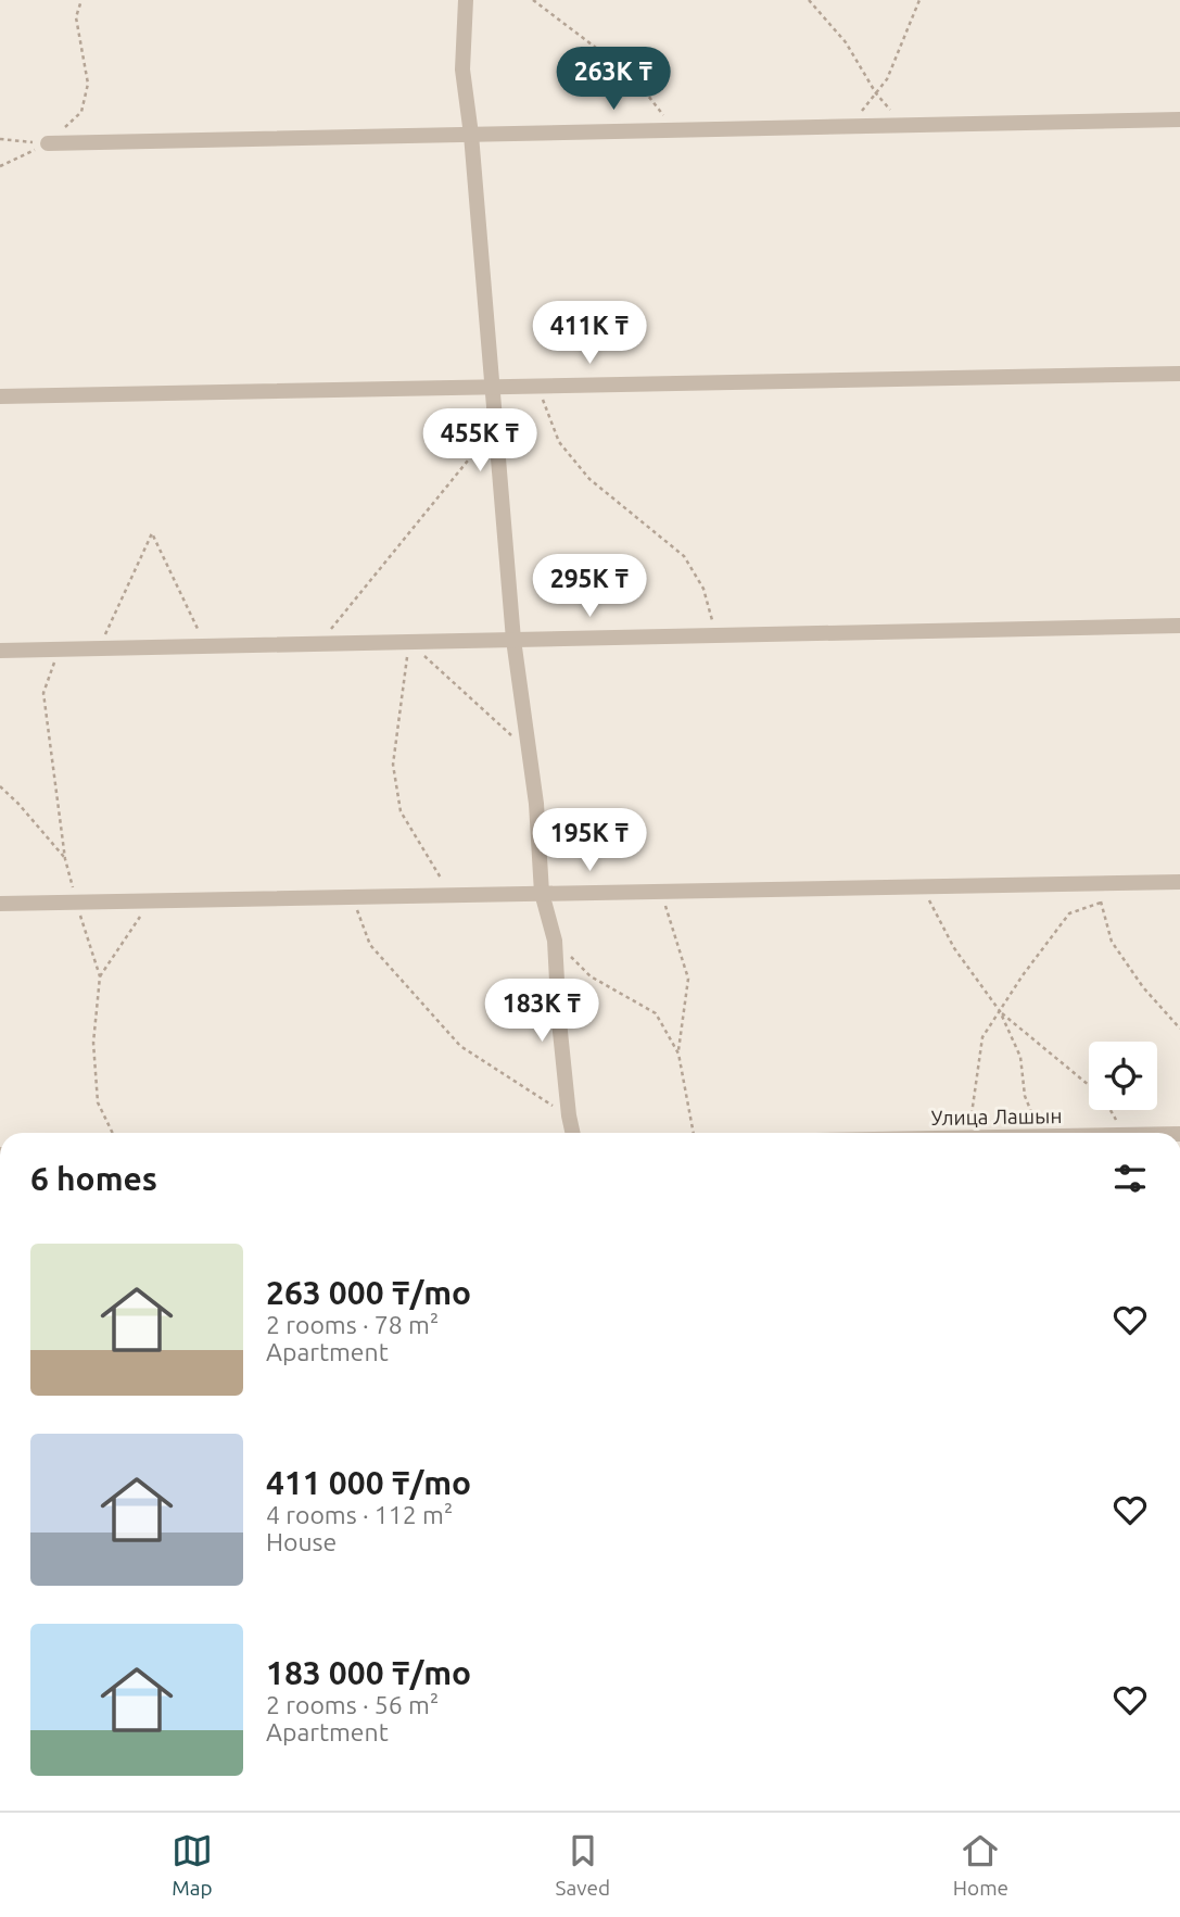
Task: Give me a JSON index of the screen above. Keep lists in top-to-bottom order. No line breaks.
{"page":{"price":["263K ₸","411K ₸","455K ₸","295K ₸","195K ₸","183K ₸"],"heading":"6 homes","list":[{"name":"263 000 ₸/mo","note":"2 rooms · 78 m² · Apartment"},{"name":"411 000 ₸/mo","note":"4 rooms · 112 m² · House"},{"name":"183 000 ₸/mo","note":"2 rooms · 56 m² · Apartment"}],"tabs":["Map","Saved","Home"]}}
